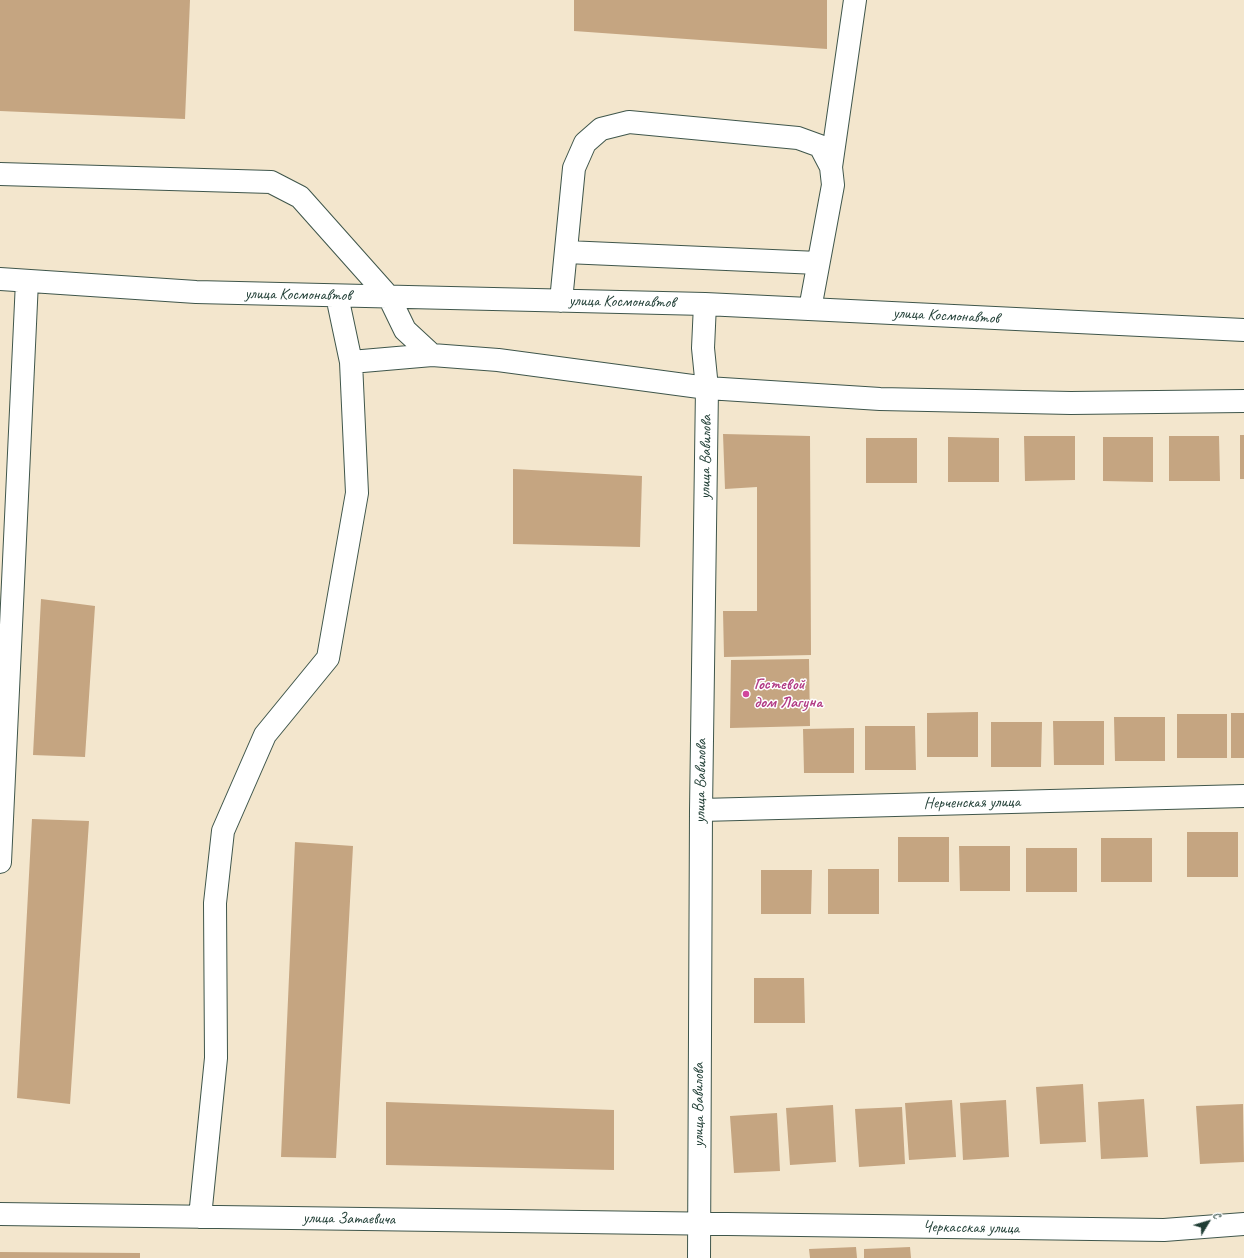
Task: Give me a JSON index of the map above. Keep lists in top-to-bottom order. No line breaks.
{"streets":{"street":["улица Космонавтов","улица Вавилова","Нерченская улица","улица Затаевича","Черкасская улица"]},"crossings":[["улица Космонавтов","улица Вавилова"],["улица Вавилова","Нерченская улица"],["улица Вавилова","улица Затаевича"],["улица Вавилова","Черкасская улица"],["улица Затаевича","Черкасская улица"]],"places":["Гостевой дом Лагуна"],"north":"top right"}
